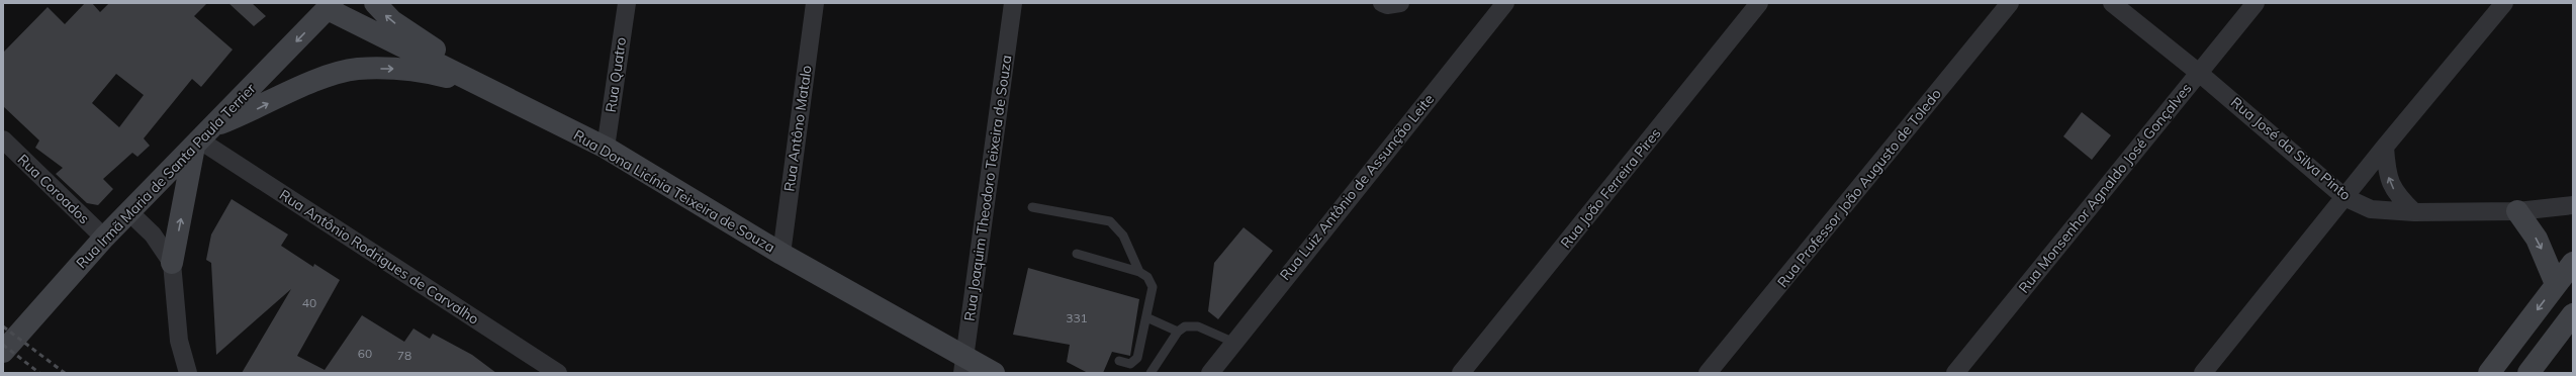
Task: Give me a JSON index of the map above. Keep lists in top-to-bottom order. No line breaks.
{"streets":{"main road":["Rua Irmã Maria de Santa Paula Terrier","Rua Dona Licínia Teixeira de Souza"],"street":["Rua Quatro","Rua Antôno Matalo","Rua José da Silva Pinto","Rua Luiz Antônio de Assunção Leite","Rua Joaquim Theodoro Teixeira de Souza","Rua João Ferreira Pires","Rua Professor João Augusto de Toledo","Rua Monsenhor Agnaldo José Gonçalves","Rua Coroados","Rua Antônio Rodrigues de Carvalho"]},"crossings":[["Rua Quatro","Rua Dona Licínia Teixeira de Souza"],["Rua Antôno Matalo","Rua Dona Licínia Teixeira de Souza"],["Rua José da Silva Pinto","Rua Monsenhor Agnaldo José Gonçalves"],["Rua Irmã Maria de Santa Paula Terrier","Rua Coroados"],["Rua Irmã Maria de Santa Paula Terrier","Rua Dona Licínia Teixeira de Souza"],["Rua Irmã Maria de Santa Paula Terrier","Rua Antônio Rodrigues de Carvalho"],["Rua Joaquim Theodoro Teixeira de Souza","Rua Dona Licínia Teixeira de Souza"]],"one_way":["Rua Irmã Maria de Santa Paula Terrier"],"house_numbers":["40","331","60","78"]}
